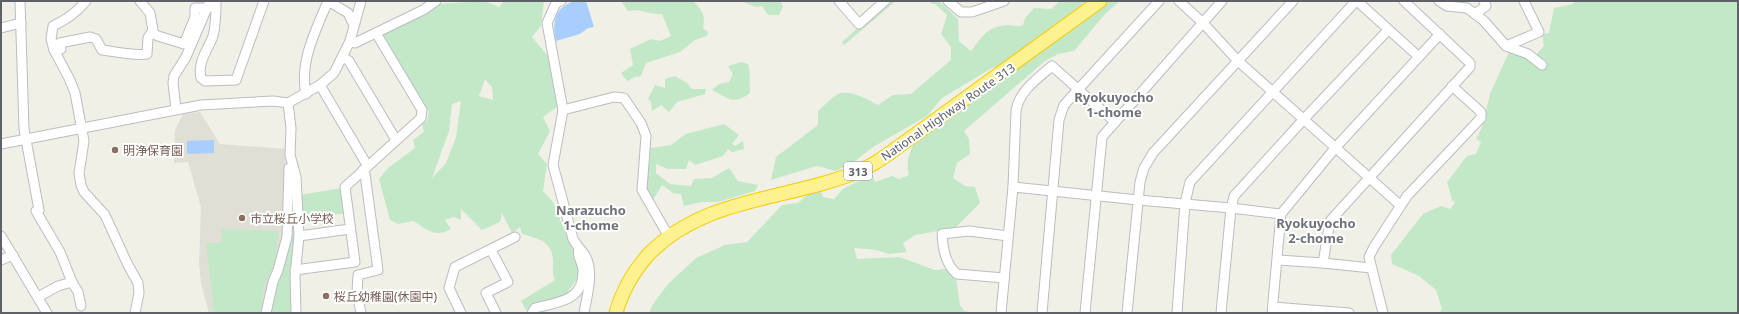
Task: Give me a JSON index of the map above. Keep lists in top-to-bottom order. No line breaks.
{"streets":{"highway":["National Highway Route 313","313"]},"districts":["Ryokuyocho 1-chome","Narazucho 1-chome","Ryokuyocho 2-chome"],"places":["明浄保育園","市立桜丘小学校","桜丘幼稚園(休園中)"]}
